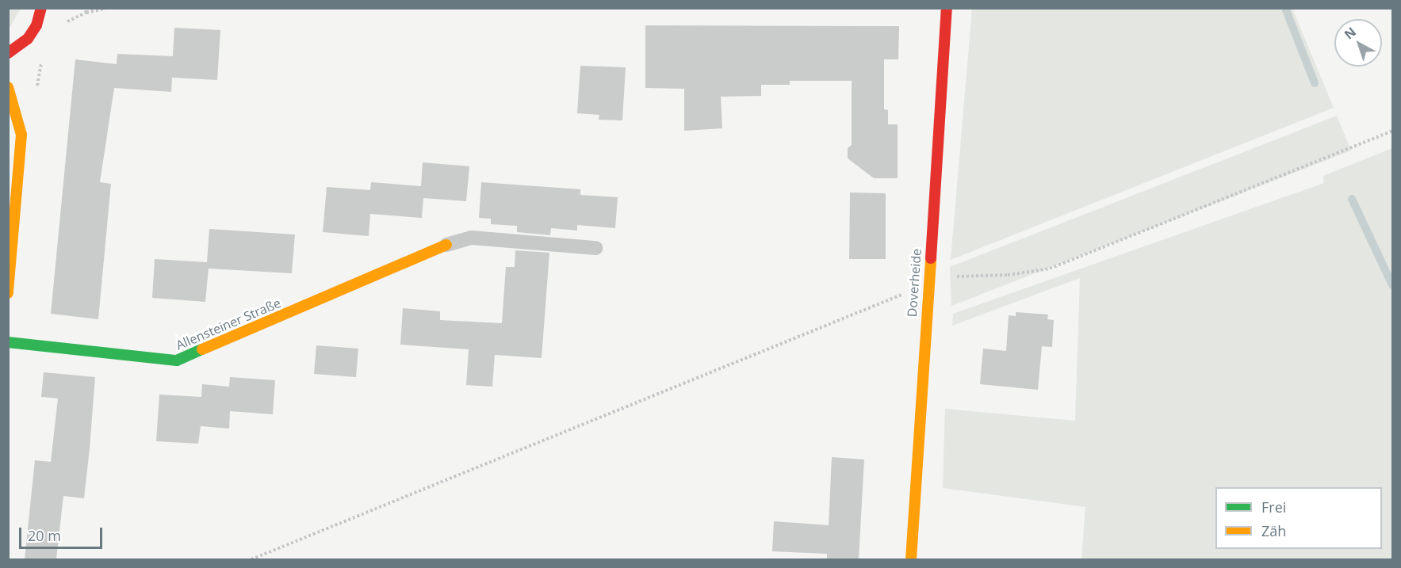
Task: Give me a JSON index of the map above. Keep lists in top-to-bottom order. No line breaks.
{"streets":{"street":["Doverheide","Allensteiner Straße"]},"legend":["Frei","Zäh"],"scale_bar":"20 m","north":"top left"}
